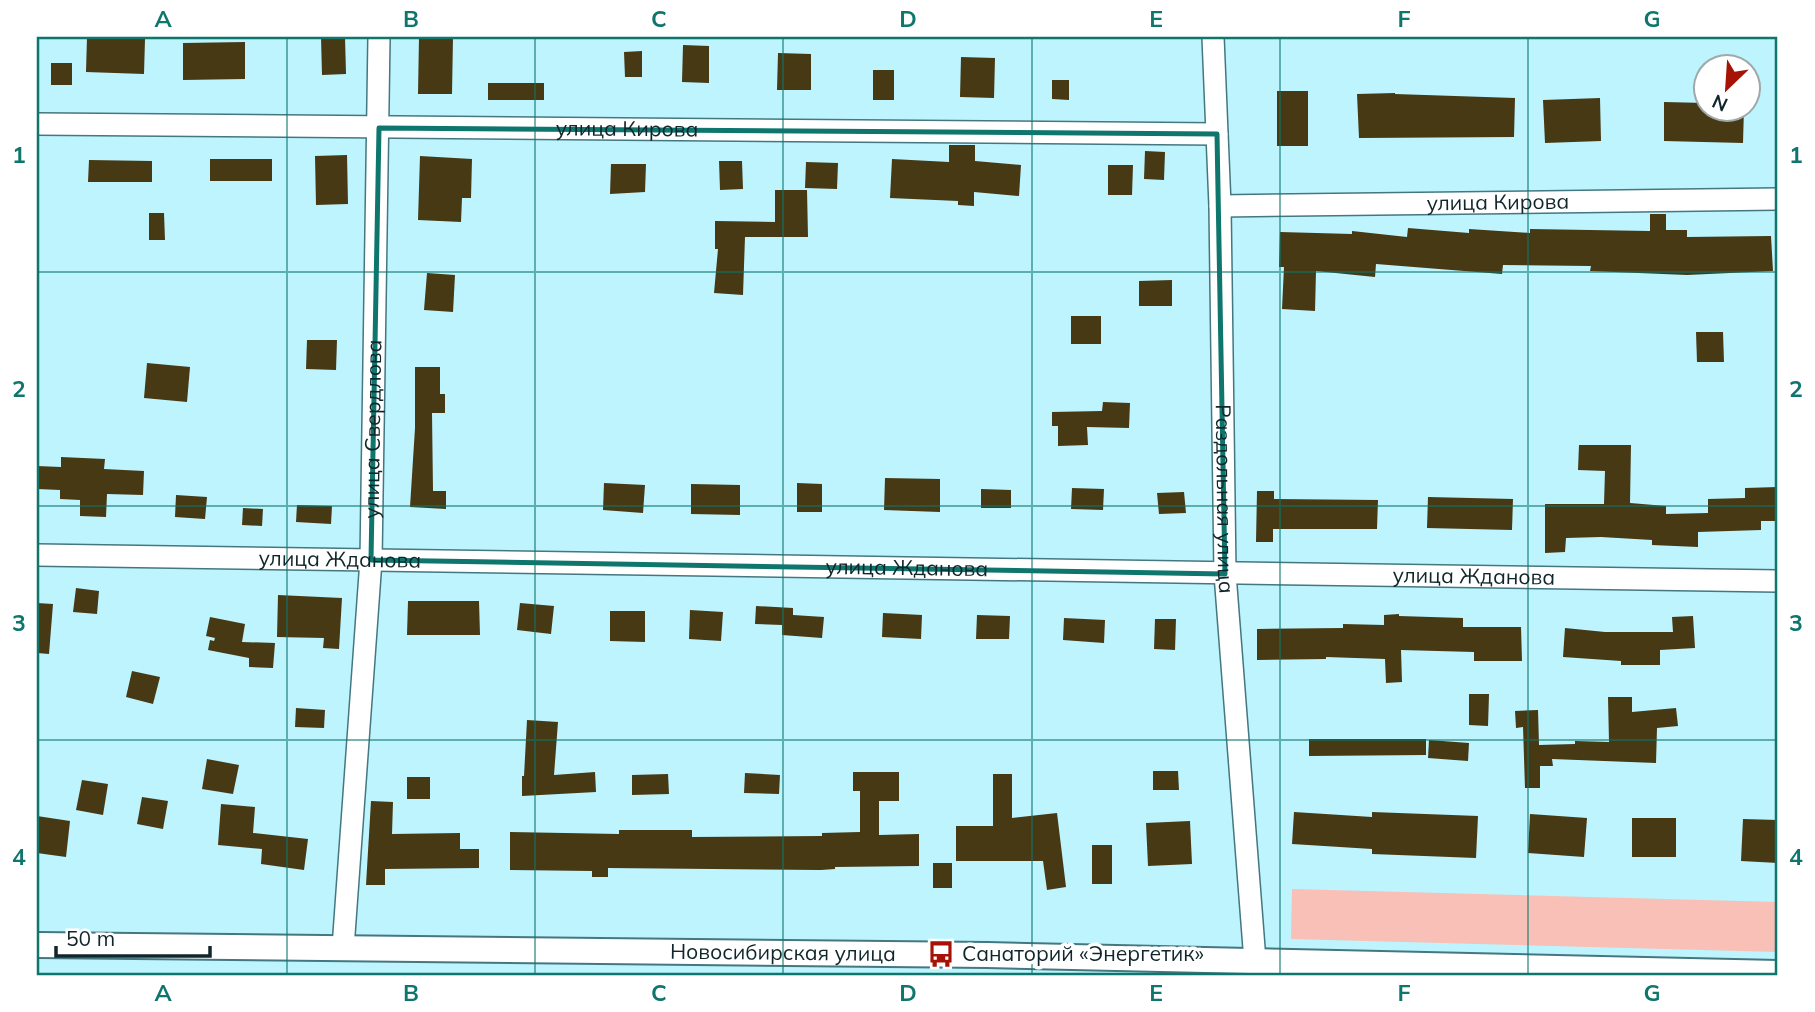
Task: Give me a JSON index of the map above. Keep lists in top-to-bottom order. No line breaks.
{"streets":{"street":["улица Кирова","улица Свердлова","Раздольная улица","улица Жданова","Новосибирская улица"]},"crossings":[["улица Кирова","улица Свердлова"],["улица Кирова","Раздольная улица"],["улица Свердлова","улица Жданова"],["улица Свердлова","Новосибирская улица"],["Раздольная улица","улица Жданова"],["Раздольная улица","Новосибирская улица"]],"places":{"bus stop":["Санаторий «Энергетик»"]},"scale_bar":"50 m","north":"bottom left","grid":{"columns":["A","B","C","D","E","F","G"],"rows":["1","2","3","4"]}}
